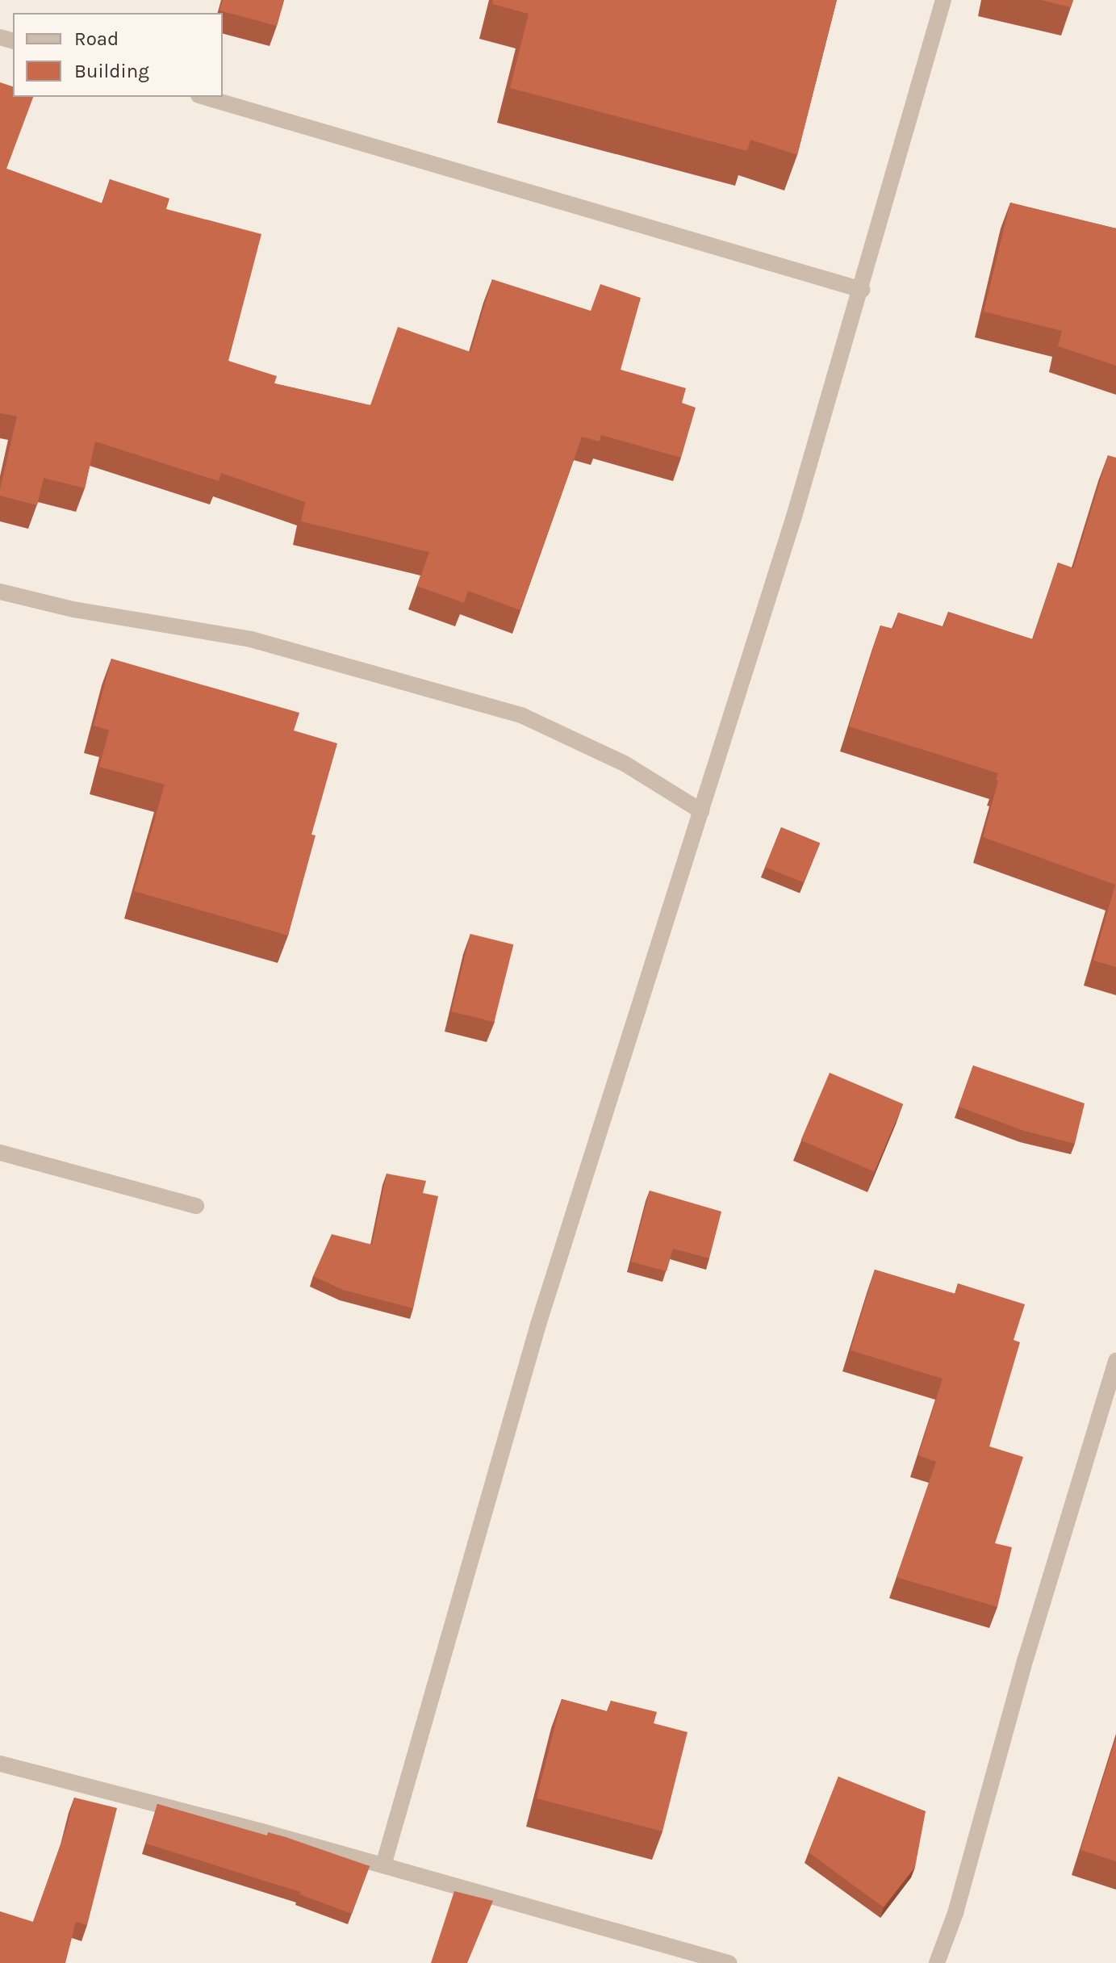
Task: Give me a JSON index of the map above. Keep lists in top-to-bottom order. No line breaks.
{"legend":["Road","Building"]}
